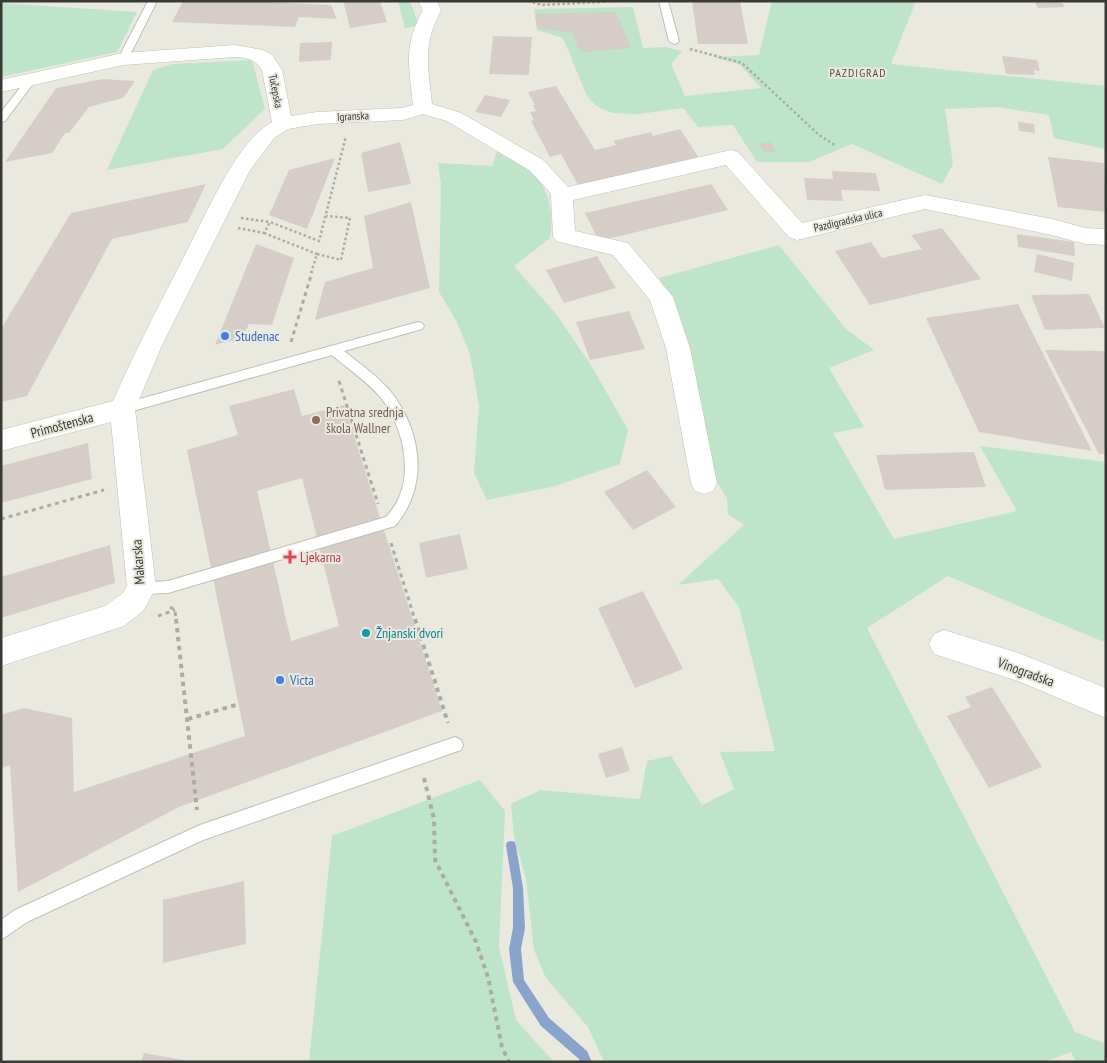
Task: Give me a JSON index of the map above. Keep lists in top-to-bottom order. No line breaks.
{"streets":{"street":["Tučepska","Igranska","Pazdigradska ulica","Primoštenska","Makarska","Vinogradska"]},"crossings":[["Tučepska","Igranska"],["Tučepska","Primoštenska"],["Tučepska","Makarska"],["Primoštenska","Makarska"]],"districts":["PAZDIGRAD"],"places":{"other":["Studenac","Privatna srednja škola Wallner","Žnjanski dvori","Victa"],"health":["Ljekarna"]}}
